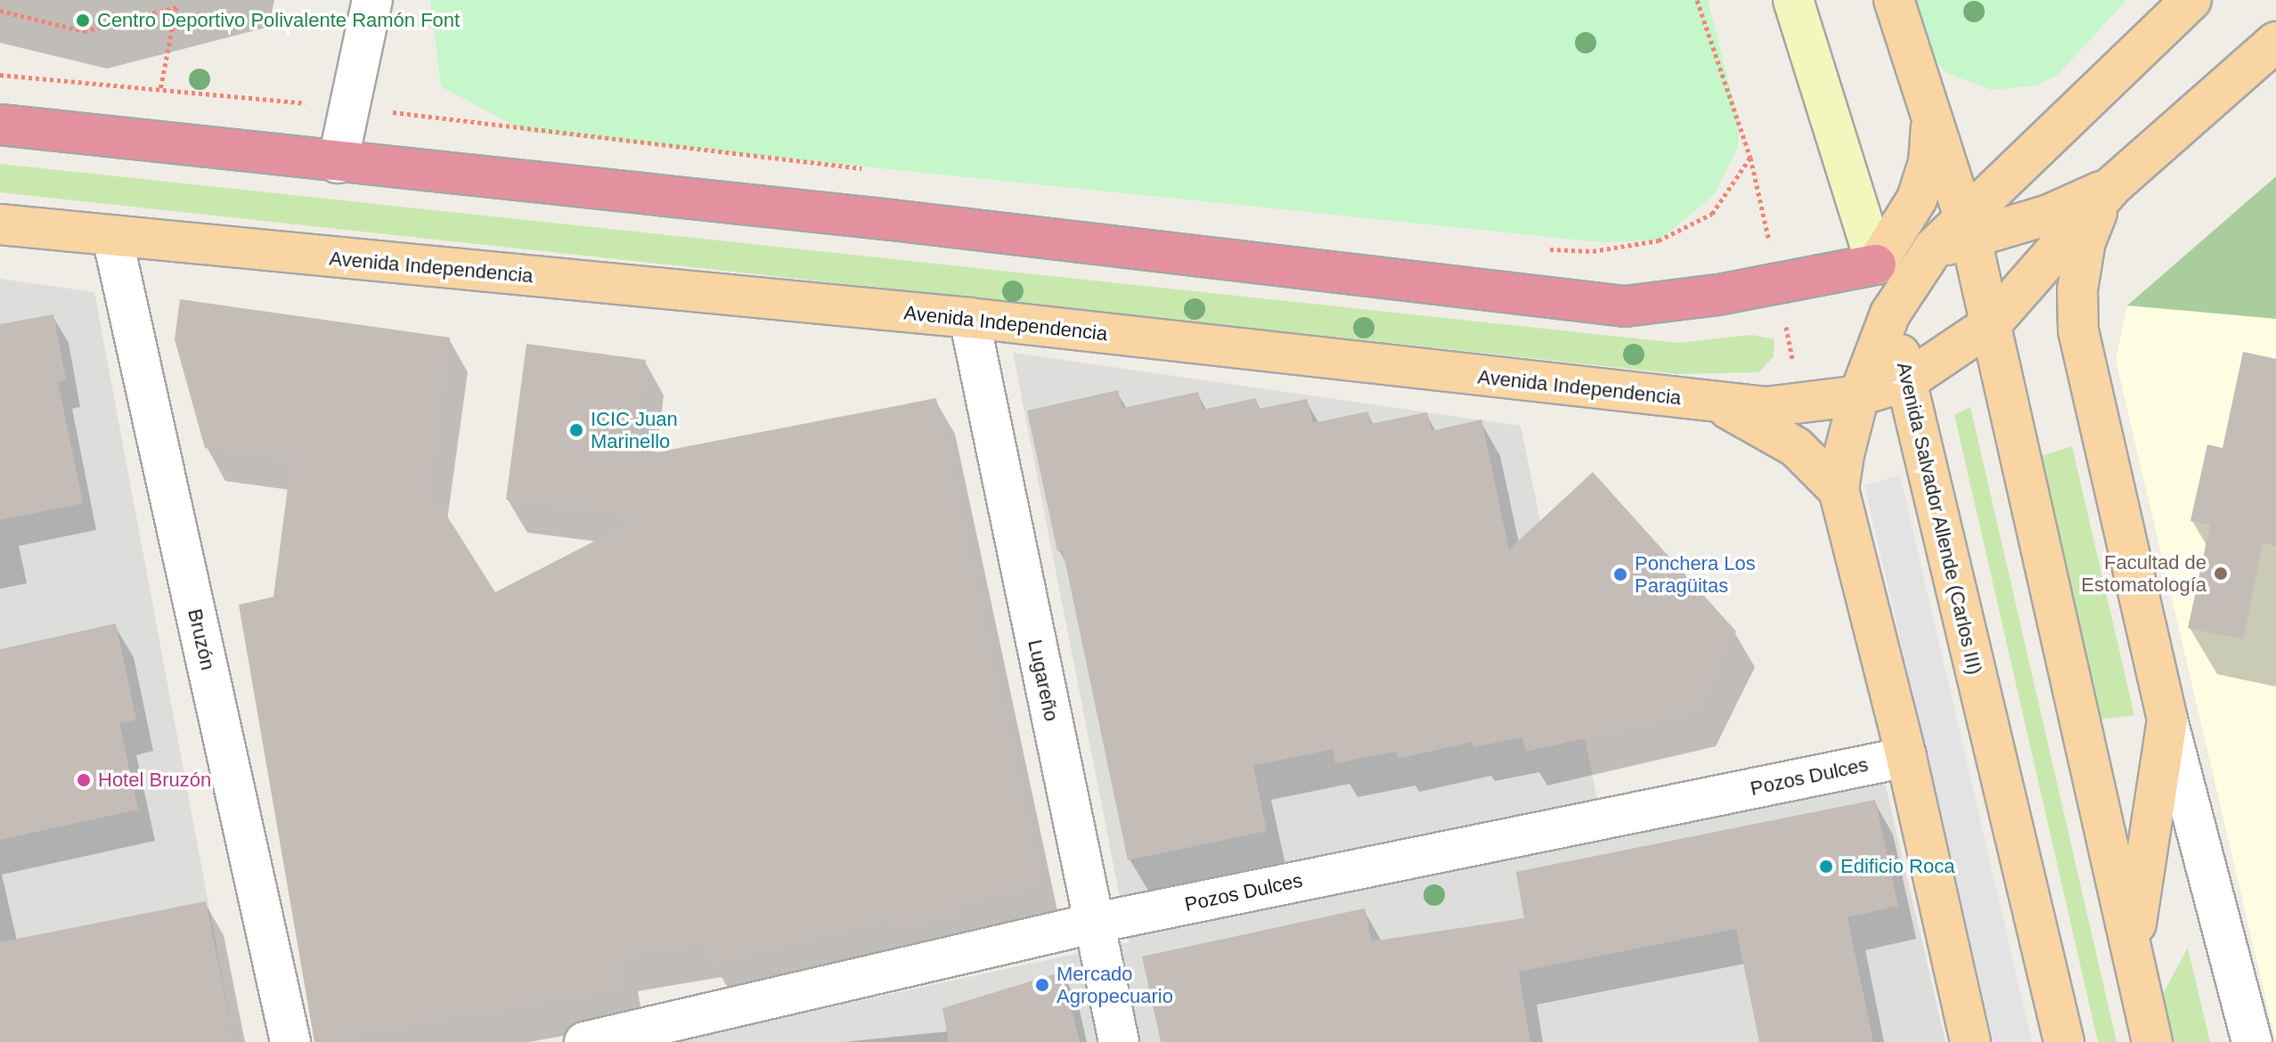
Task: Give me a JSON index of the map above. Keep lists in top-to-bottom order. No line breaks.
{"streets":{"main road":["Avenida Independencia","Avenida Salvador Allende (Carlos III)"],"street":["Bruzón","Lugareño","Pozos Dulces"]},"crossings":[["Avenida Independencia","Avenida Salvador Allende (Carlos III)"],["Avenida Independencia","Bruzón"],["Avenida Independencia","Lugareño"],["Lugareño","Pozos Dulces"]],"places":["Centro Deportivo Polivalente Ramón Font","ICIC Juan Marinello","Facultad de Estomatología","Ponchera Los Paragüitas","Hotel Bruzón","Edificio Roca","Mercado Agropecuario"]}
